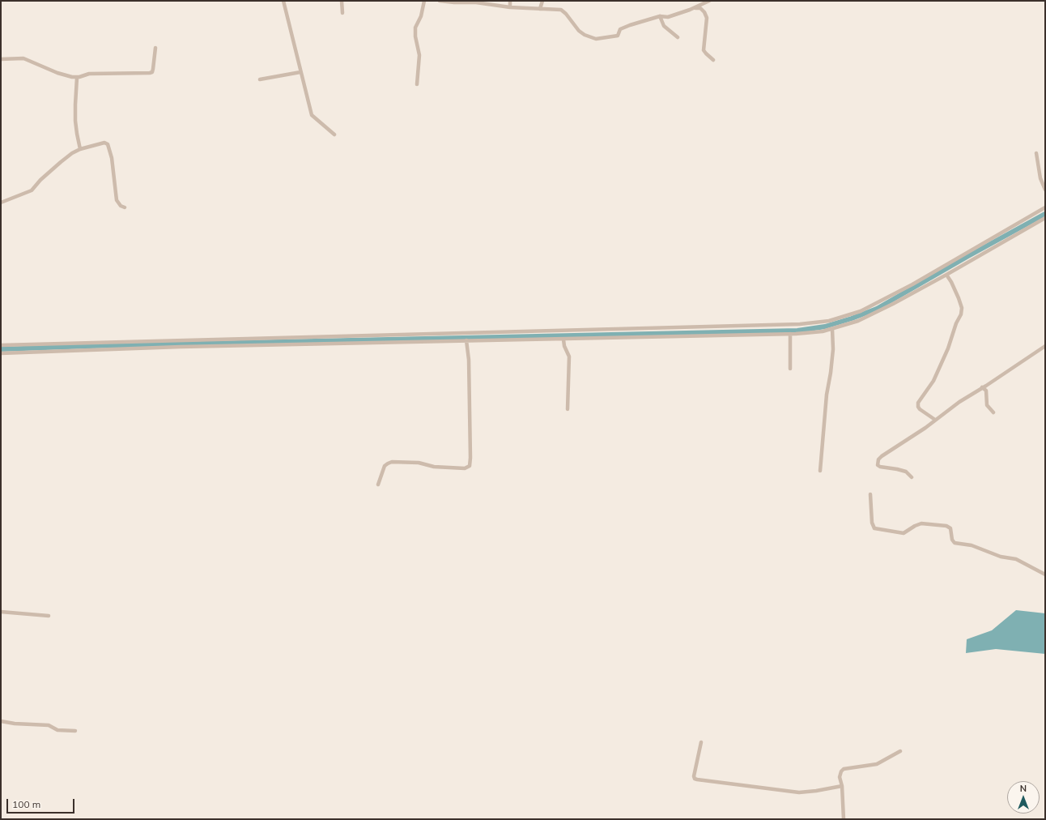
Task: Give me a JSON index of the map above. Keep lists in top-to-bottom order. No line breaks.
{"scale_bar":"100 m","north":"top"}
